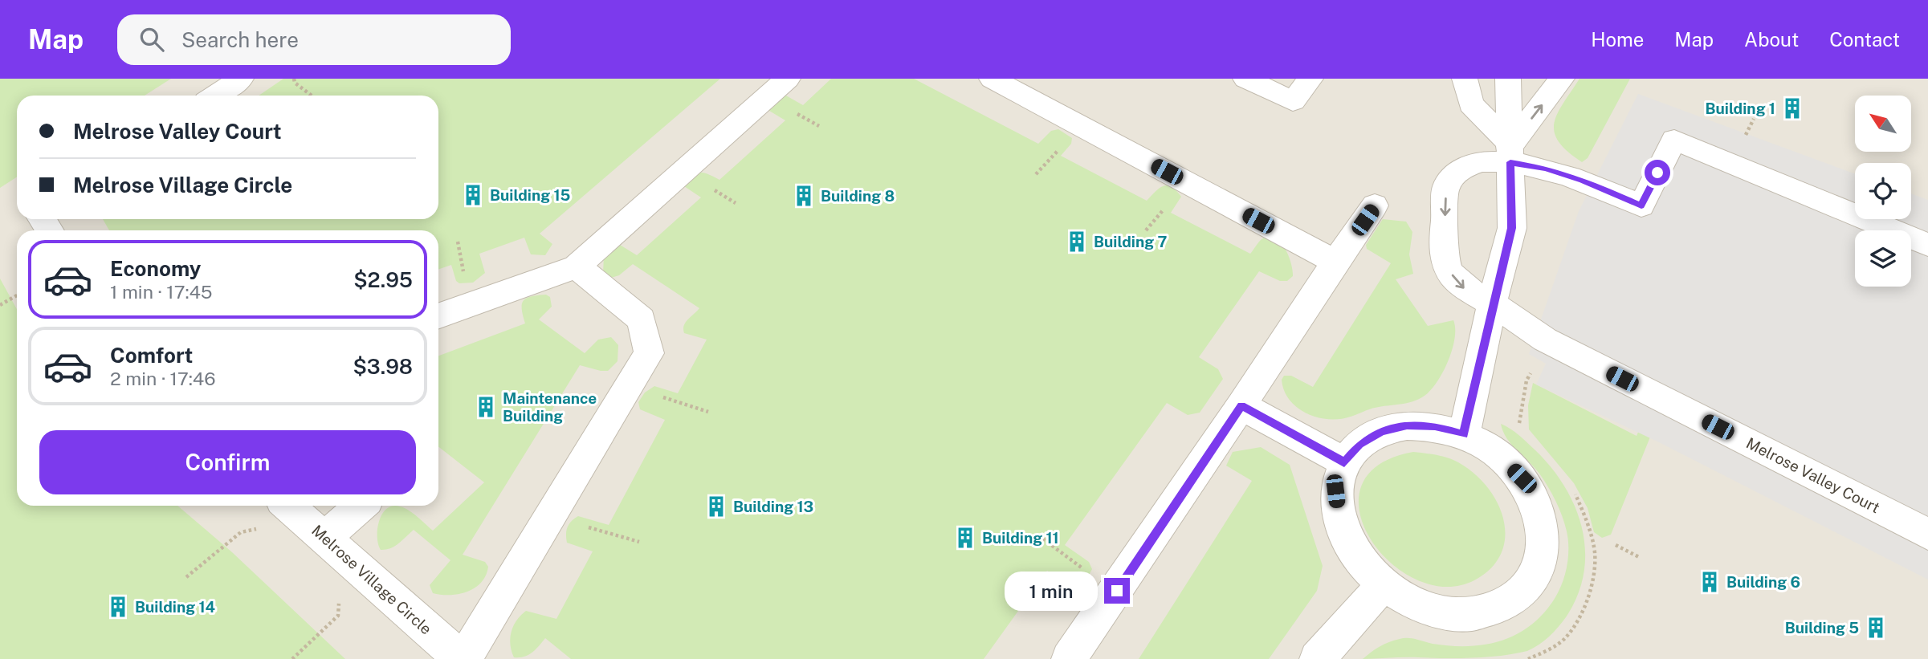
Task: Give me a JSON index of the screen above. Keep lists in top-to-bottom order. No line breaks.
{"streets":{"lane":["Melrose Valley Court","Melrose Village Circle"]},"places":{"building":["Building 1","Building 15","Building 8","Building 7","Maintenance Building","Building 13","Building 11","Building 6","Building 14","Building 5"]},"north":"top left","page":{"header":"Map","search":"Search here","nav":["Home","Map","About","Contact"],"banner":["Melrose Valley Court","Melrose Village Circle"],"list":[{"name":"Economy","note":"1 min · 17:45","value":"$2.95"},{"name":"Comfort","note":"2 min · 17:46","value":"$3.98"}],"buttons":"Confirm","bubble":"1 min"}}
